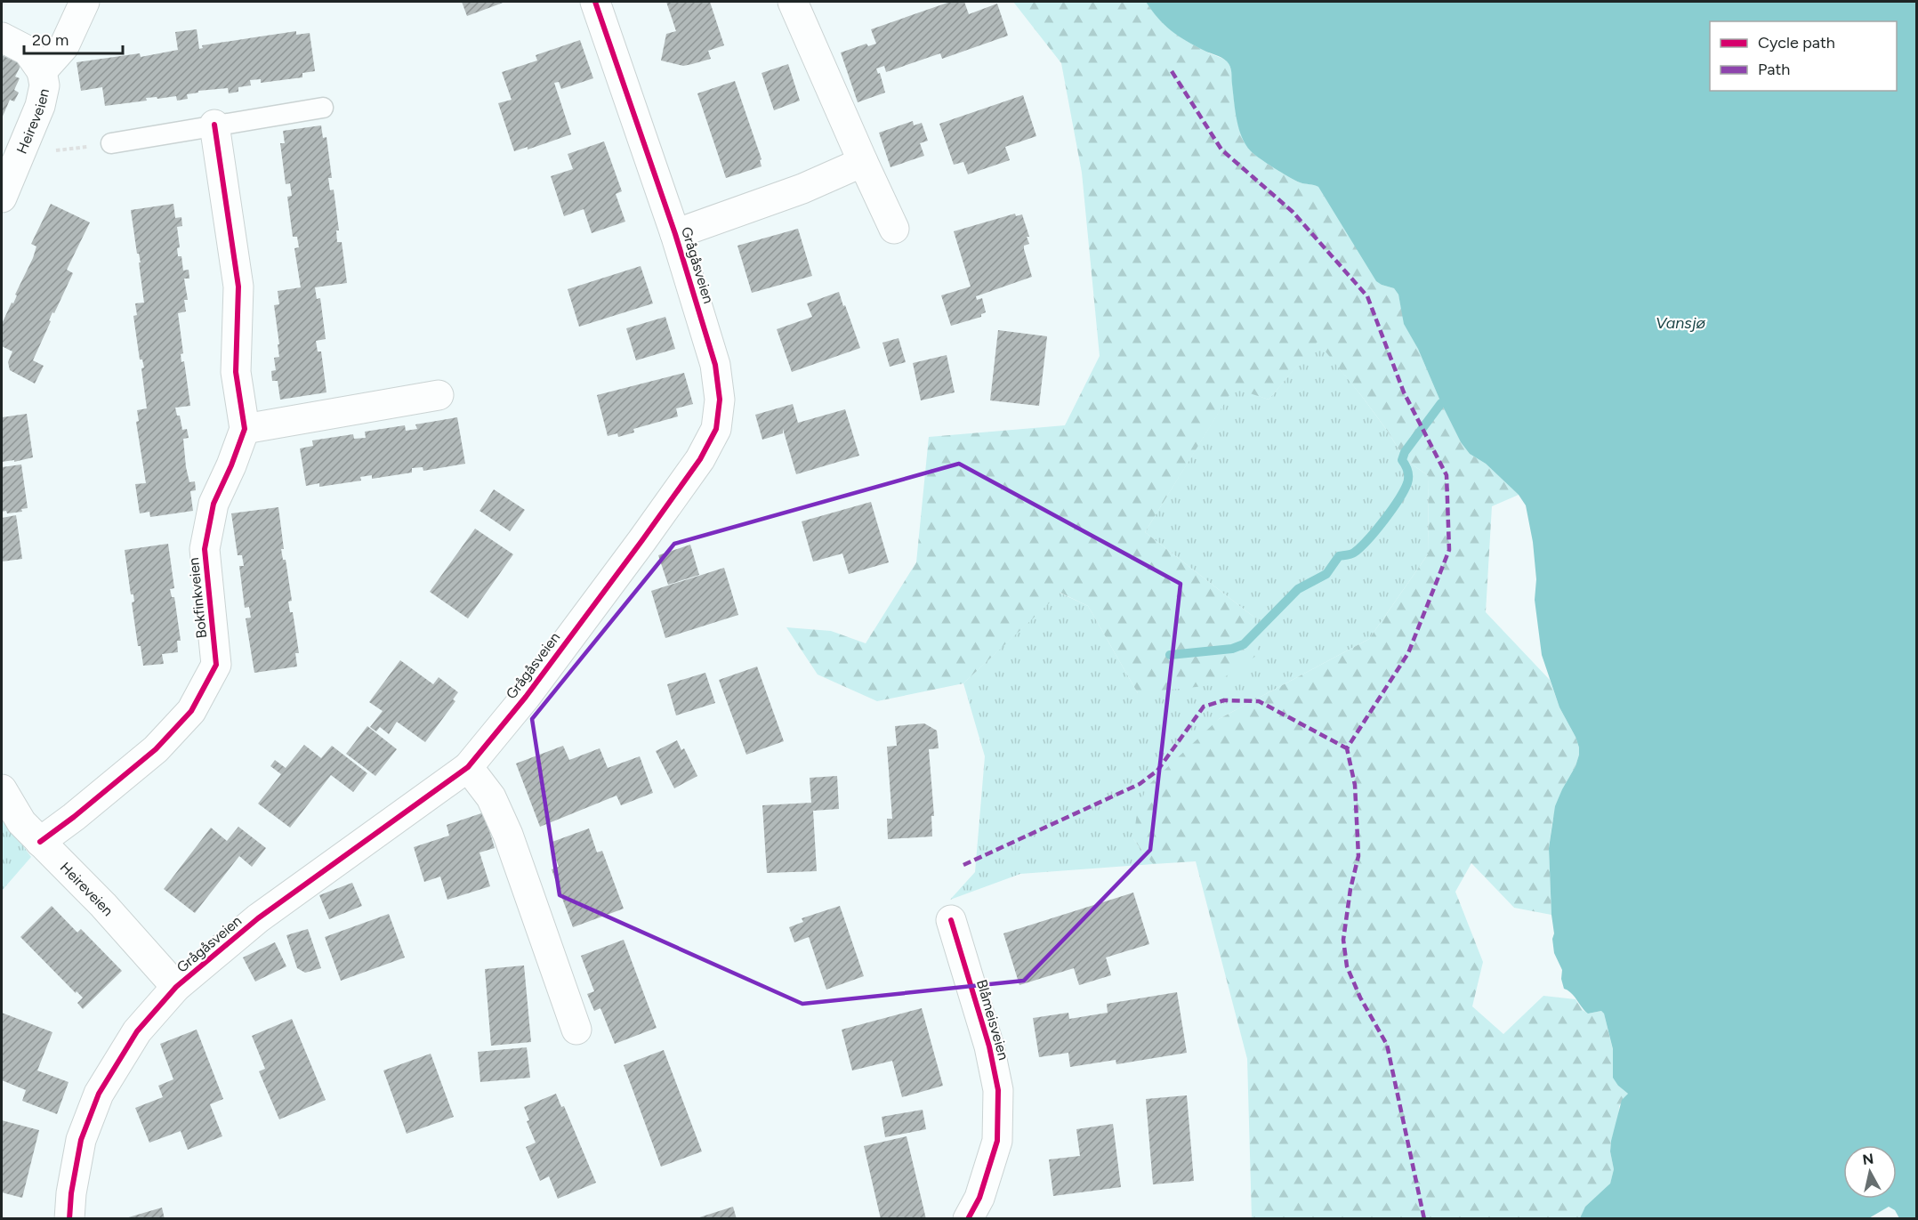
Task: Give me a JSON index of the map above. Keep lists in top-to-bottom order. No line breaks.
{"streets":{"street":["Heireveien","Grågåsveien","Bokfinkveien","Blåmeisveien"]},"crossings":[["Heireveien","Grågåsveien"],["Heireveien","Bokfinkveien"]],"water":["Vansjø"],"legend":["Cycle path","Path"],"scale_bar":"20 m","north":"top"}
